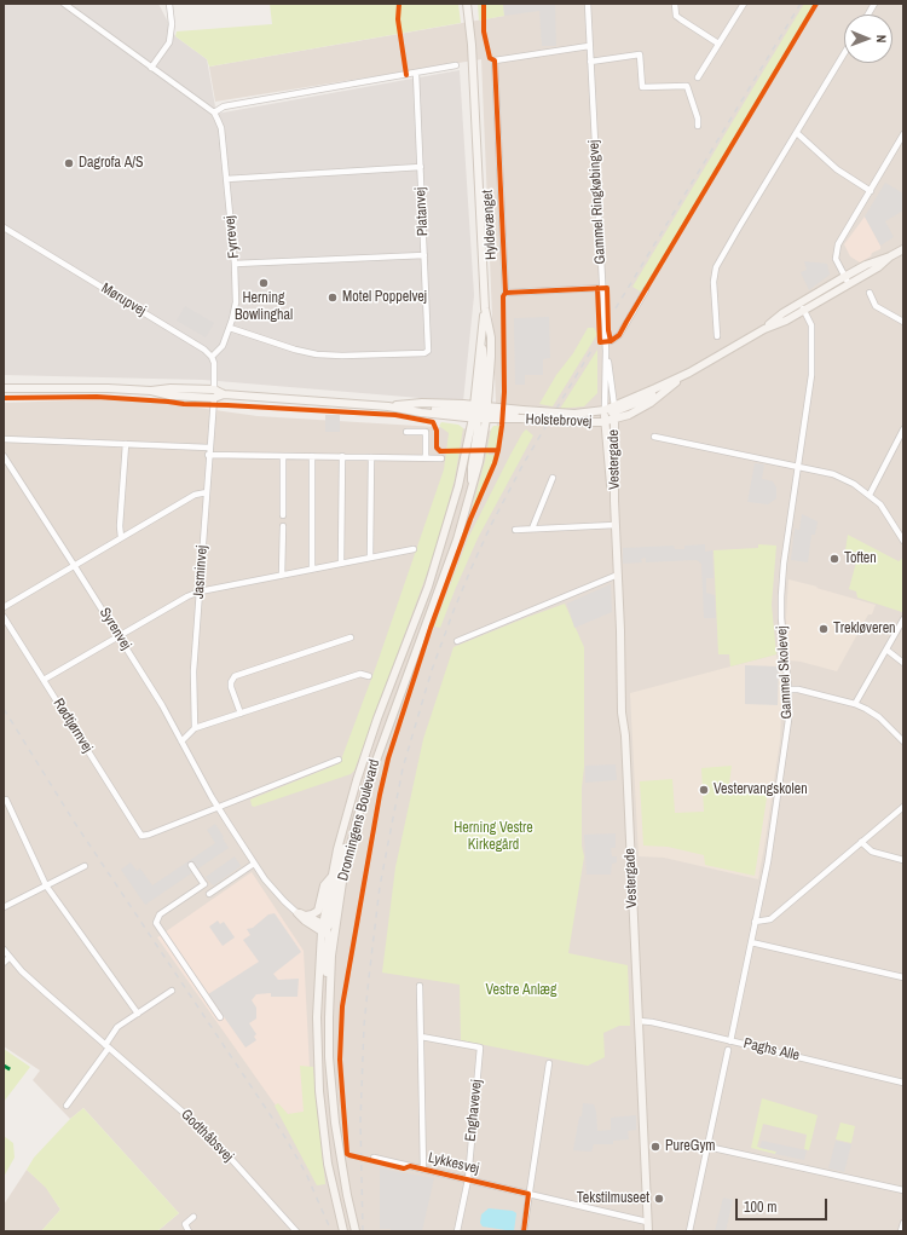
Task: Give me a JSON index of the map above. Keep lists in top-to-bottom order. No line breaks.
{"streets":{"main road":["Gammel Ringkøbingvej","Holstebrovej","Vestergade","Dronningens Boulevard"],"street":["Platanvej","Hyldevænget","Fyrrevej","Mørupvej","Jasminvej","Syrenvej","Gammel Skolevej","Rødtjørnvej","Paghs Alle","Enghavevej","Godthåbsvej","Lykkesvej"]},"crossings":[["Gammel Ringkøbingvej","Hyldevænget"],["Gammel Ringkøbingvej","Holstebrovej"],["Gammel Ringkøbingvej","Vestergade"],["Platanvej","Fyrrevej"],["Fyrrevej","Mørupvej"],["Holstebrovej","Vestergade"],["Holstebrovej","Gammel Skolevej"],["Holstebrovej","Dronningens Boulevard"],["Vestergade","Paghs Alle"],["Vestergade","Lykkesvej"],["Syrenvej","Rødtjørnvej"],["Gammel Skolevej","Paghs Alle"],["Enghavevej","Lykkesvej"]],"parks":["Herning Vestre Kirkegård","Vestre Anlæg"],"places":["Dagrofa A/S","Herning Bowlinghal","Motel Poppelvej","Toften","Trekløveren","Vestervangskolen","PureGym","Tekstilmuseet"],"scale_bar":"100 m","north":"right"}
